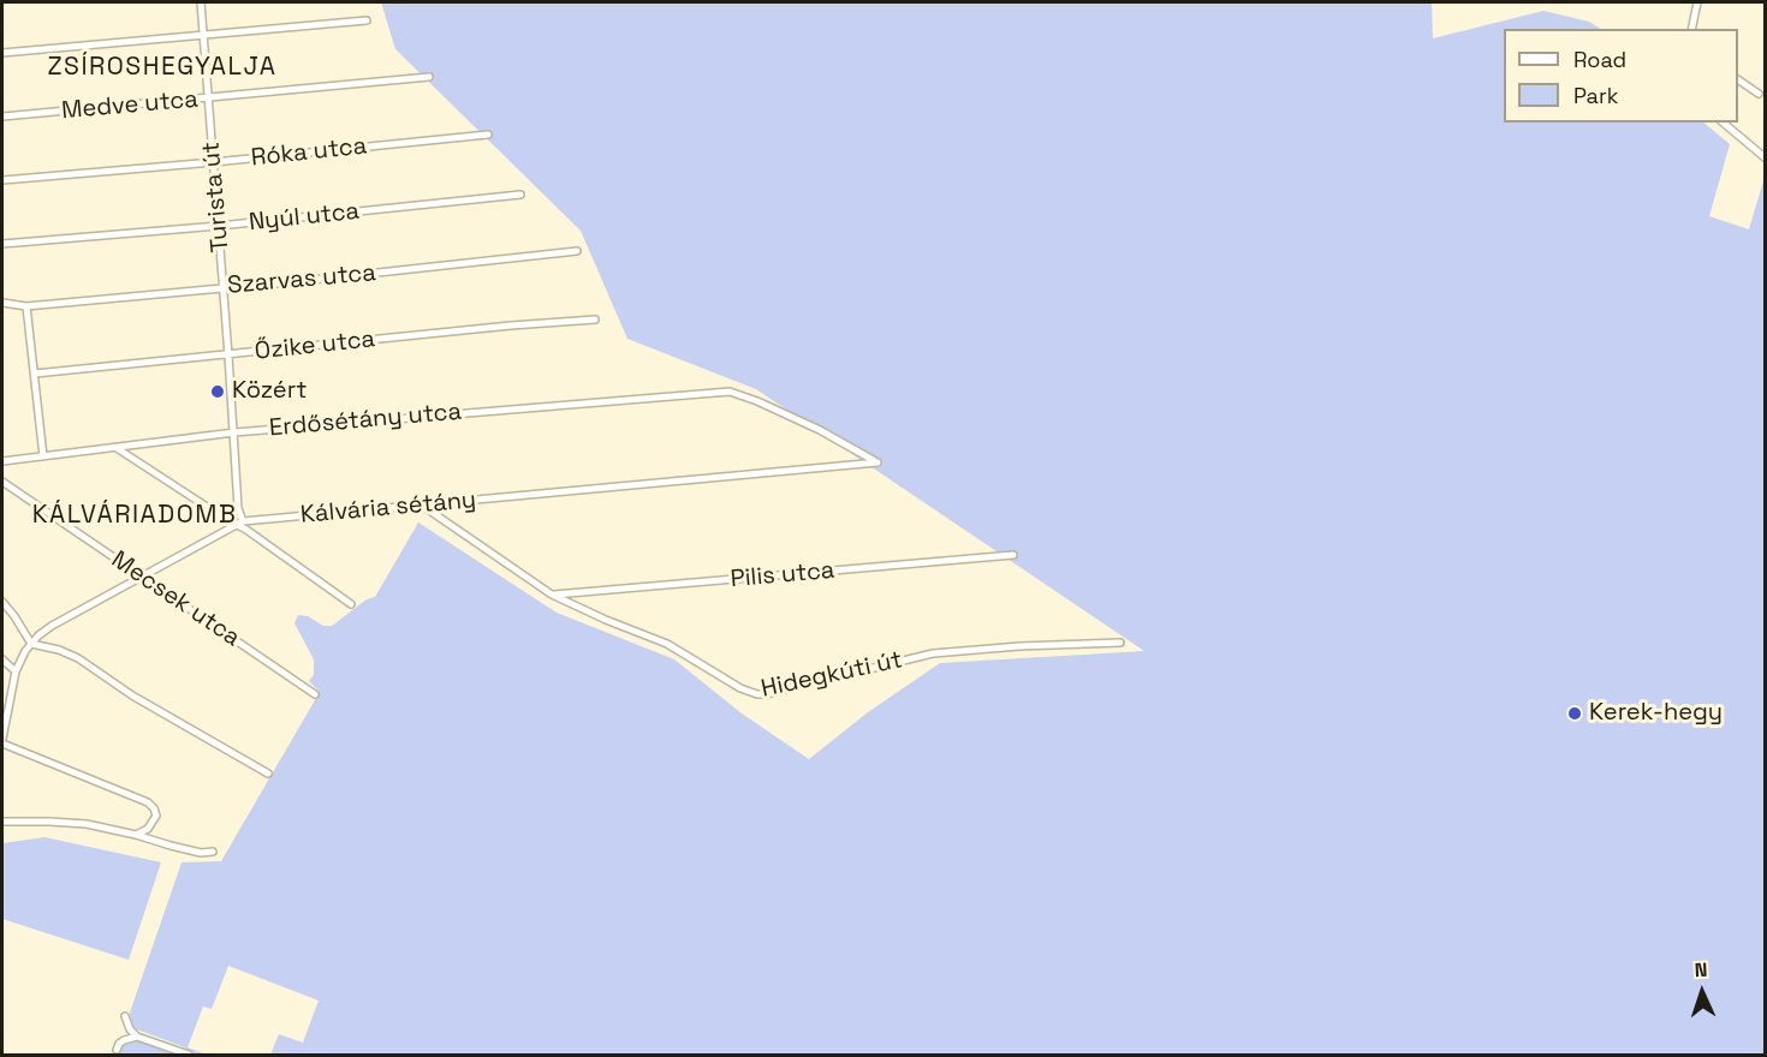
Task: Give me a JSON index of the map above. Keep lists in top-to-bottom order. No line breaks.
{"streets":{"street":["Medve utca","Róka utca","Turista út","Nyúl utca","Szarvas utca","Őzike utca","Erdősétány utca","Kálvária sétány","Pilis utca","Mecsek utca","Hidegkúti út"]},"crossings":[["Medve utca","Turista út"],["Róka utca","Turista út"],["Turista út","Nyúl utca"],["Turista út","Szarvas utca"],["Turista út","Őzike utca"],["Turista út","Erdősétány utca"],["Turista út","Kálvária sétány"],["Erdősétány utca","Kálvária sétány"],["Kálvária sétány","Mecsek utca"],["Kálvária sétány","Hidegkúti út"],["Pilis utca","Hidegkúti út"]],"districts":["ZSÍROSHEGYALJA","KÁLVÁRIADOMB"],"places":["Közért","Kerek-hegy"],"legend":["Road","Park"],"north":"top"}
